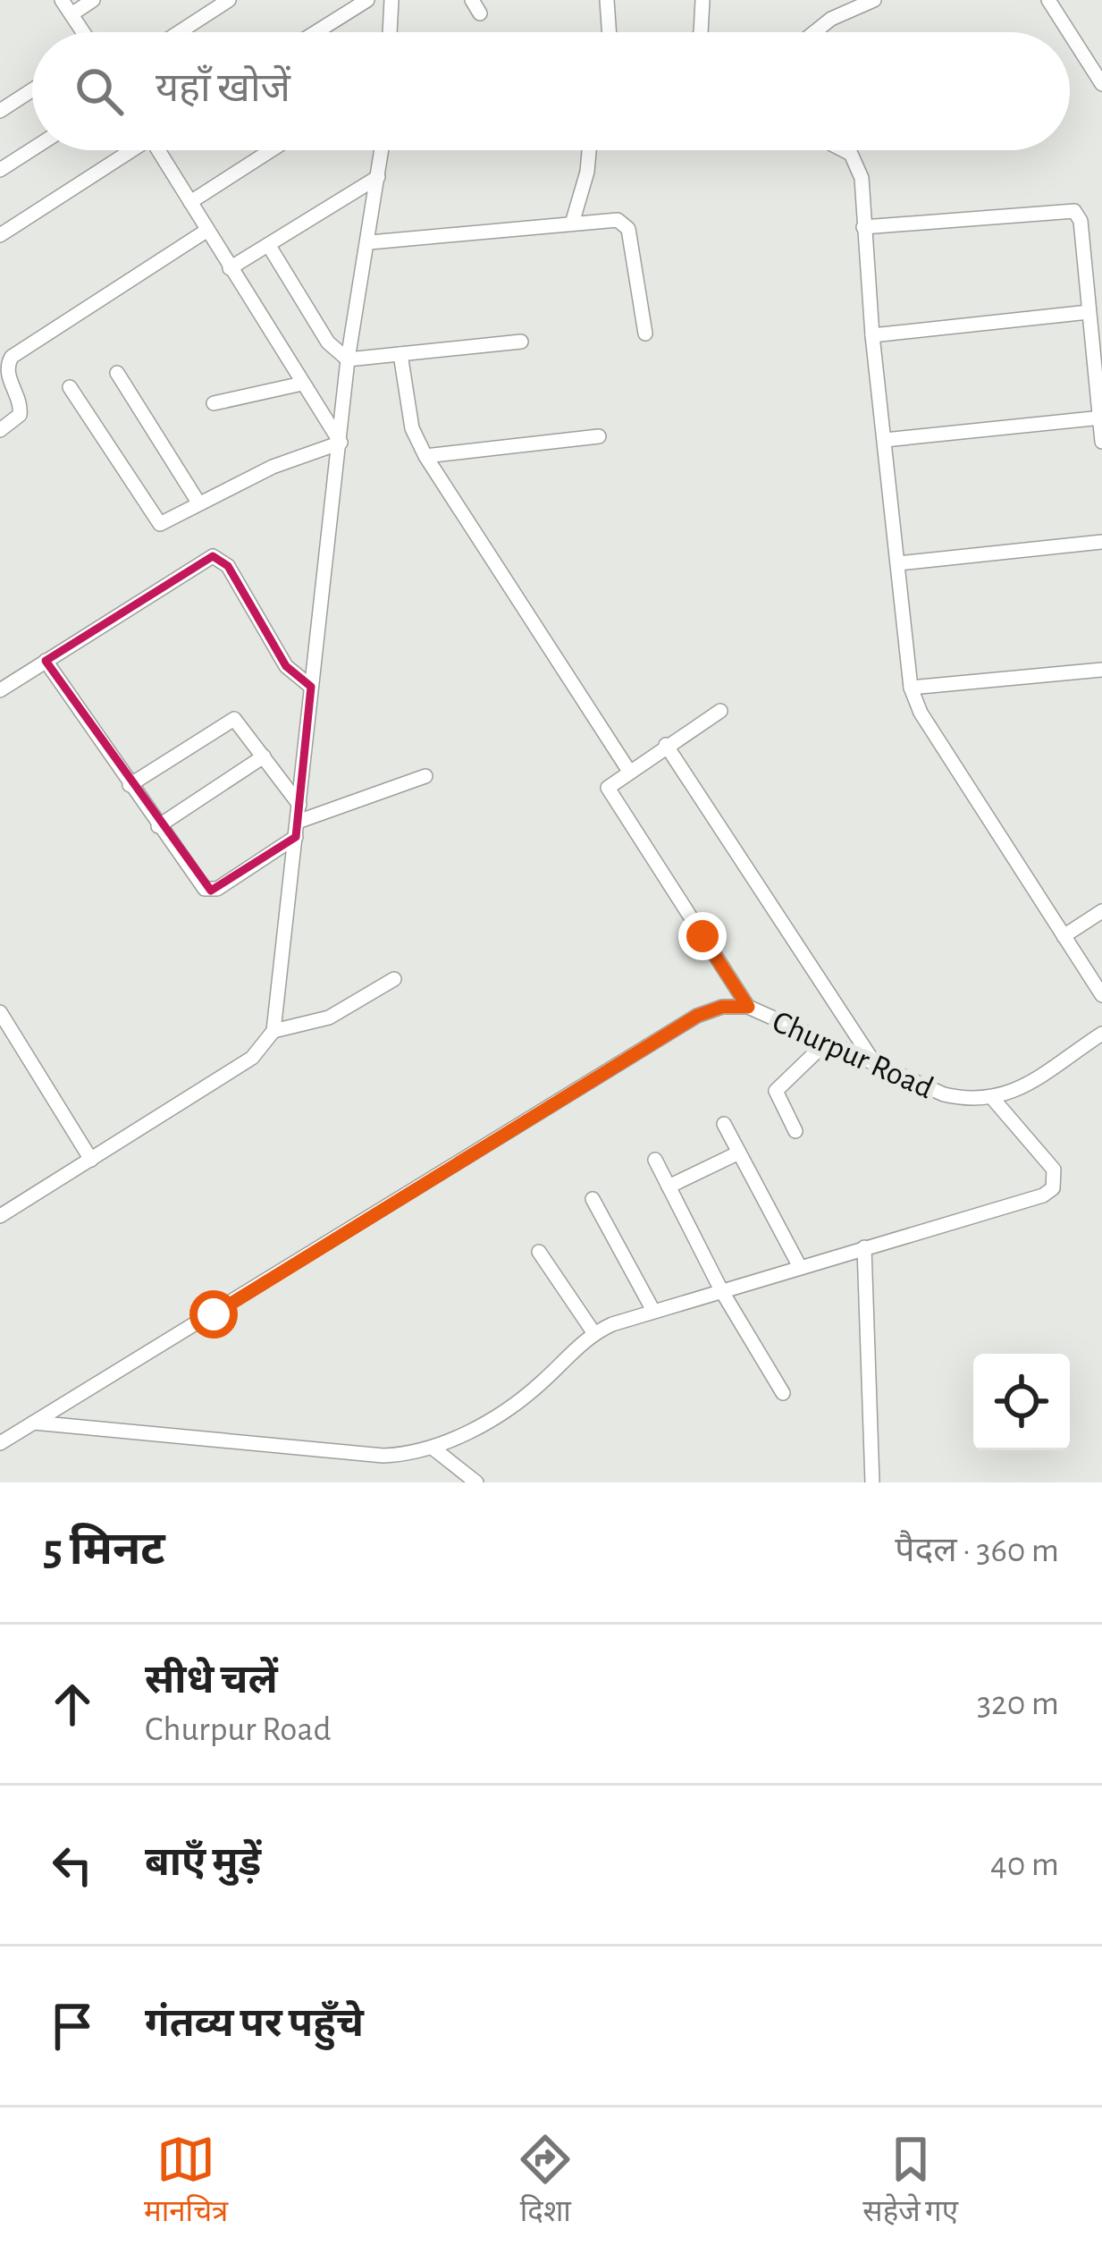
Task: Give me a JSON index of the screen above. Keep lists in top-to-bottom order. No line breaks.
{"streets":{"street":["Churpur Road"]},"page":{"search":"यहाँ खोजें","heading":["5 मिनट","पैदल · 360 m"],"list":[["सीधे चलें","Churpur Road","320 m"],["बाएँ मुड़ें","40 m"],"गंतव्य पर पहुँचे"],"nav":["मानचित्र","दिशा","सहेजे गए"]}}
